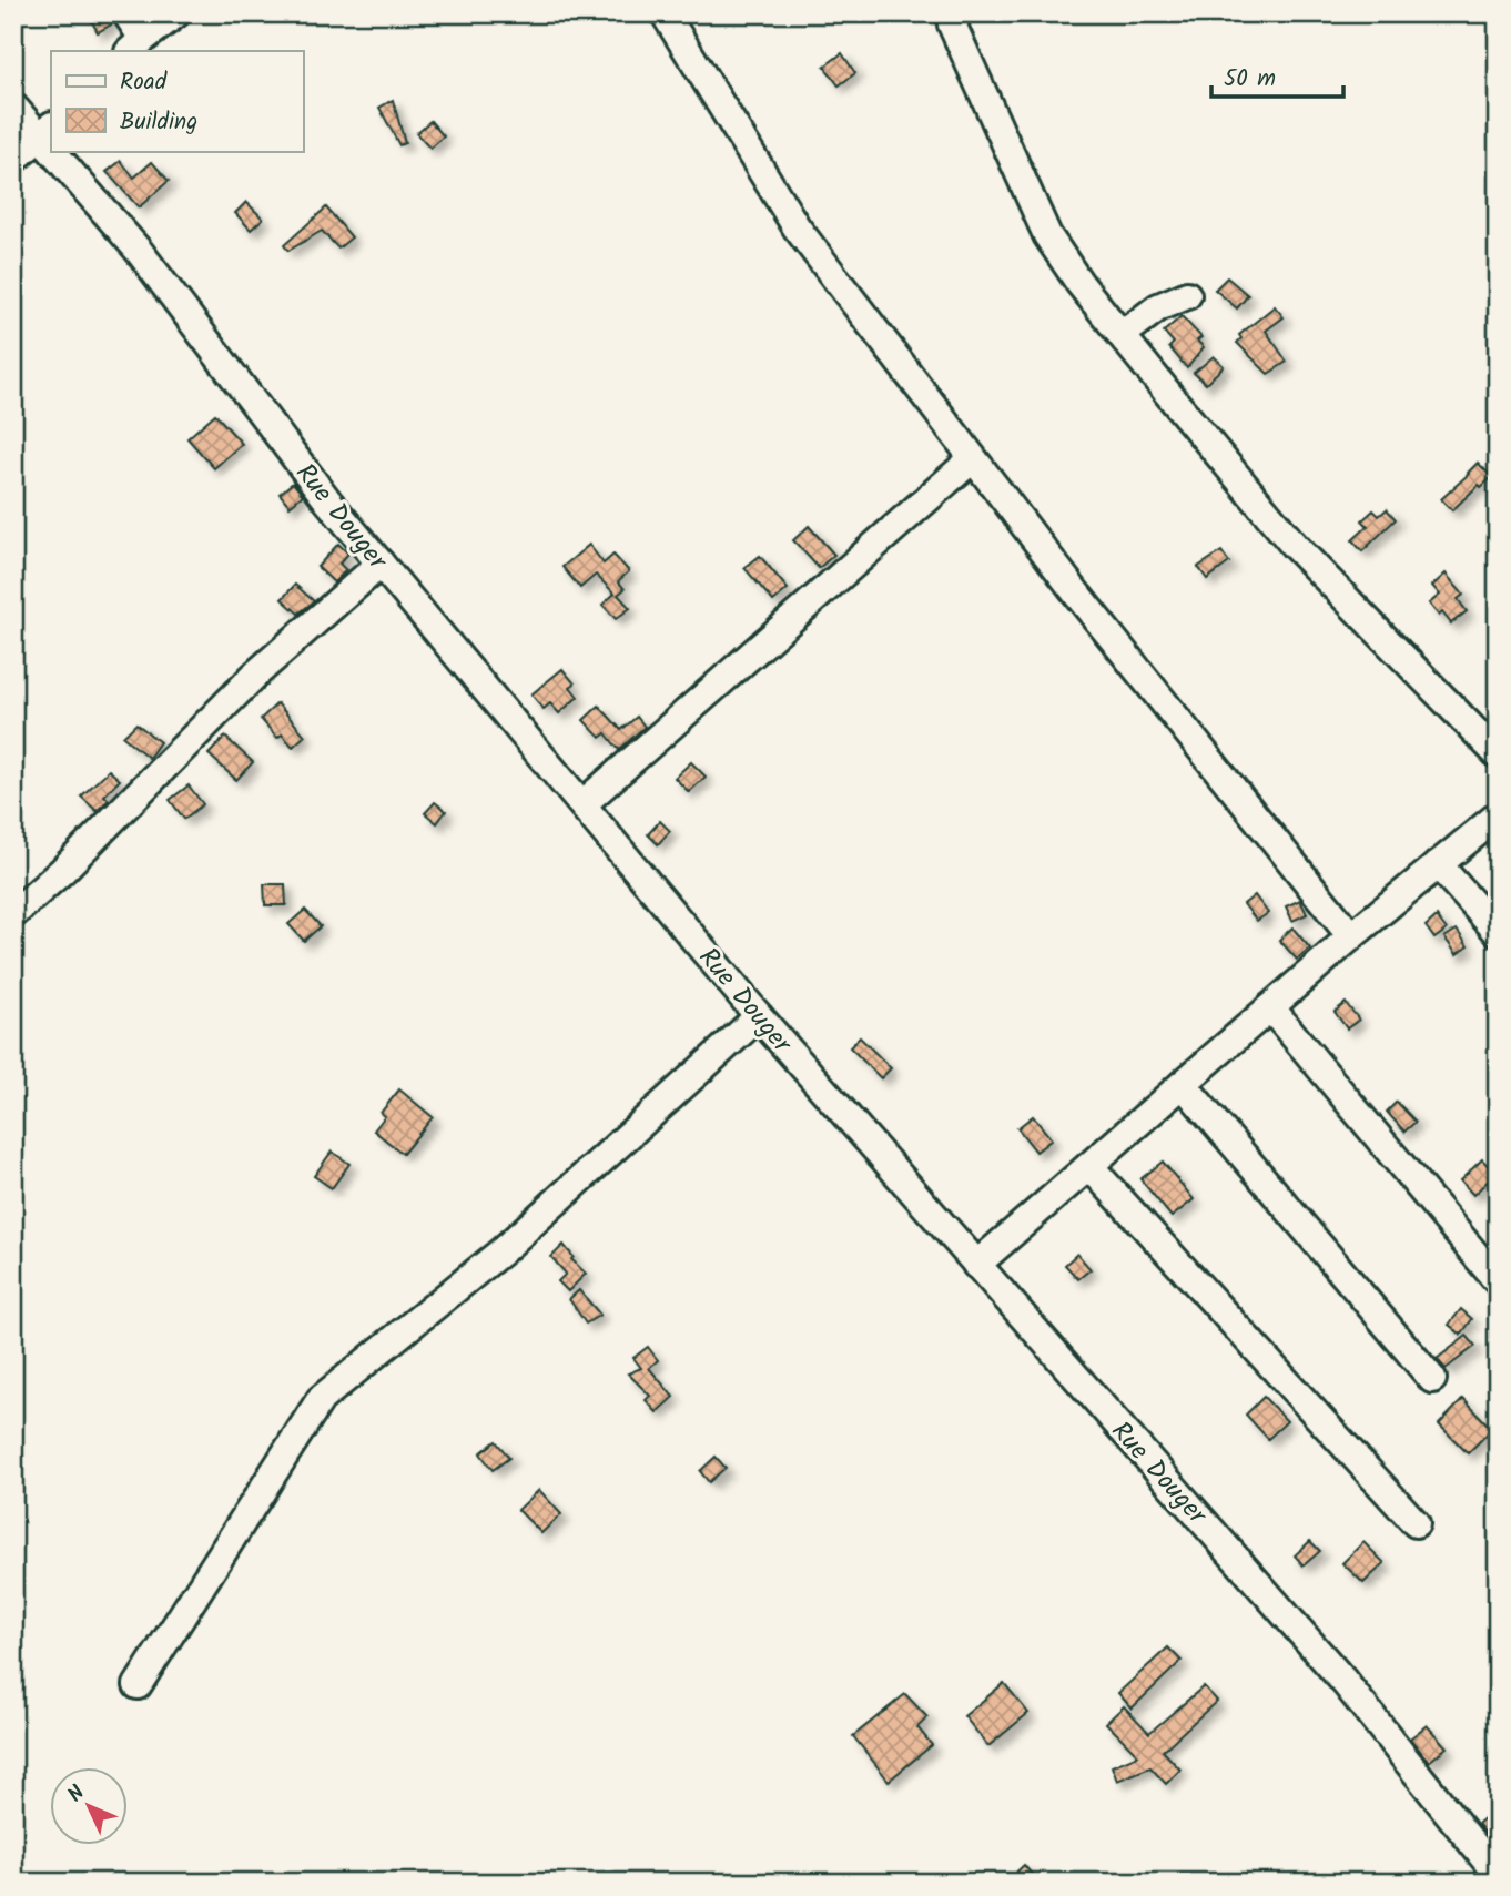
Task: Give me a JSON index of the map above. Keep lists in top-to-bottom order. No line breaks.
{"streets":{"street":["Rue Douger"]},"legend":["Road","Building"],"scale_bar":"50 m","north":"top left"}
